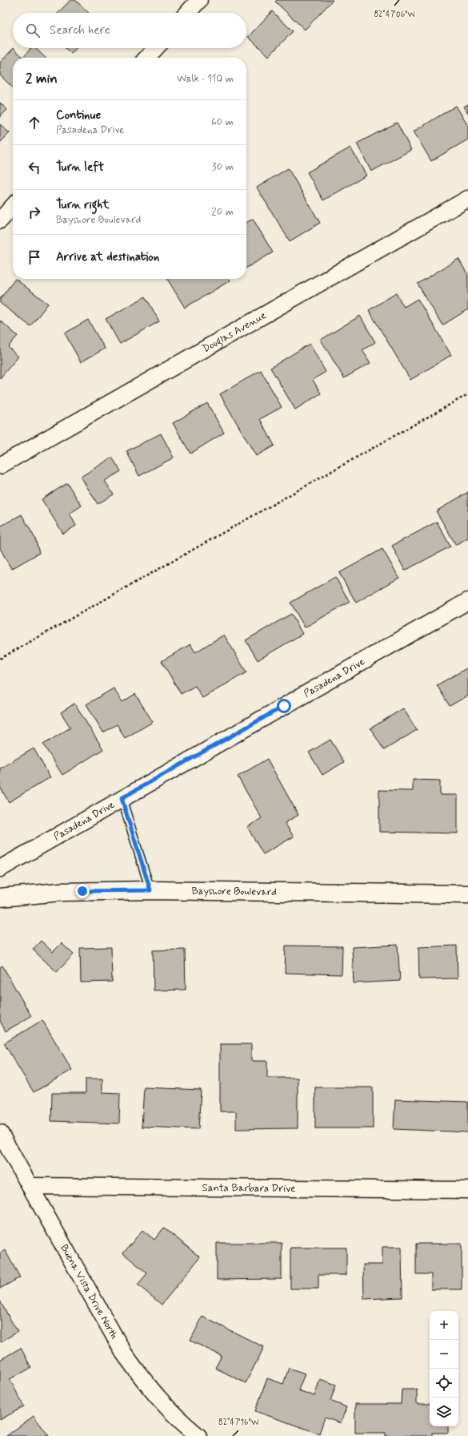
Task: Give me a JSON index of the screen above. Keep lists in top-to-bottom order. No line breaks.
{"streets":{"main road":["Bayshore Boulevard"],"street":["Douglas Avenue","Pasadena Drive","Santa Barbara Drive","Buena Vista Drive North"]},"crossings":[["Santa Barbara Drive","Buena Vista Drive North"]],"page":{"search":"Search here","heading":["2 min","Walk · 110 m"],"list":[["Continue","Pasadena Drive","60 m"],["Turn left","30 m"],["Turn right","Bayshore Boulevard","20 m"],"Arrive at destination"],"map_buttons":["+","−"]},"coordinates":["82°47'06\"W","82°47'16\"W"]}
